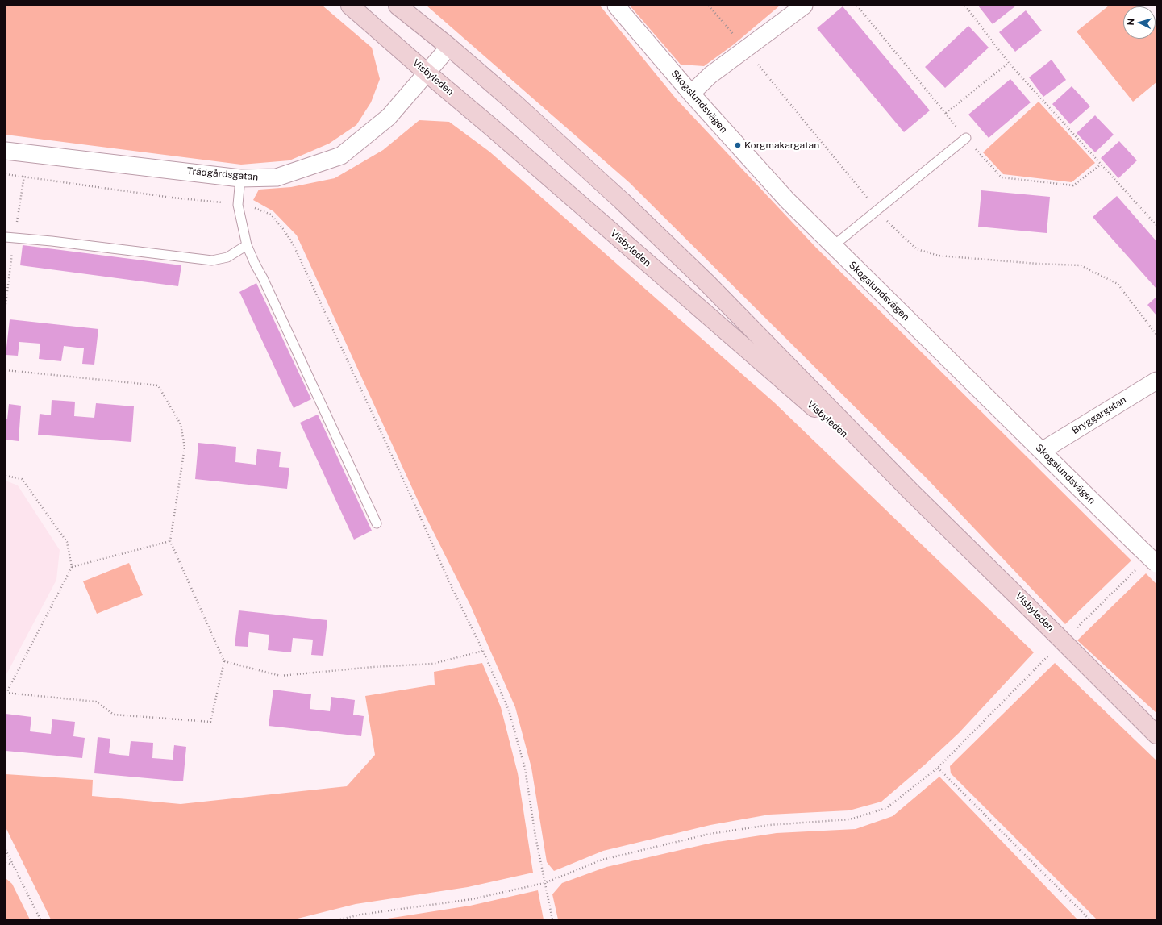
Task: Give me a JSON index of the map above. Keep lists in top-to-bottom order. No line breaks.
{"streets":{"main road":["Visbyleden"],"street":["Skogslundsvägen","Trädgårdsgatan","Bryggargatan"]},"crossings":[["Visbyleden","Trädgårdsgatan"],["Skogslundsvägen","Bryggargatan"]],"places":["Korgmakargatan"],"north":"left"}
